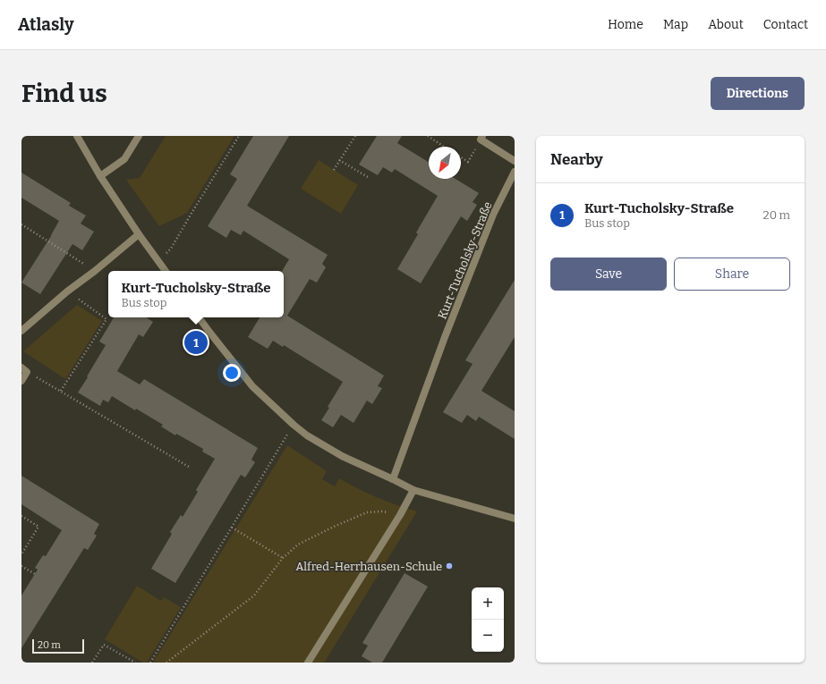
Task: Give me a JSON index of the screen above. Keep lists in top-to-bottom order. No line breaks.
{"streets":{"street":["Kurt-Tucholsky-Straße"]},"places":["Alfred-Herrhausen-Schule"],"scale_bar":"20 m","north":"bottom left","page":{"header":"Atlasly","nav":["Home","Map","About","Contact"],"buttons":["Directions",["Save","Share"]],"title":"Find us","heading":"Nearby","list":[{"mark":"1","name":"Kurt-Tucholsky-Straße","note":"Bus stop","value":"20 m"}],"popup":["Kurt-Tucholsky-Straße","Bus stop"],"pins":"1","map_buttons":["+","−"],"scale":"20 m"}}
